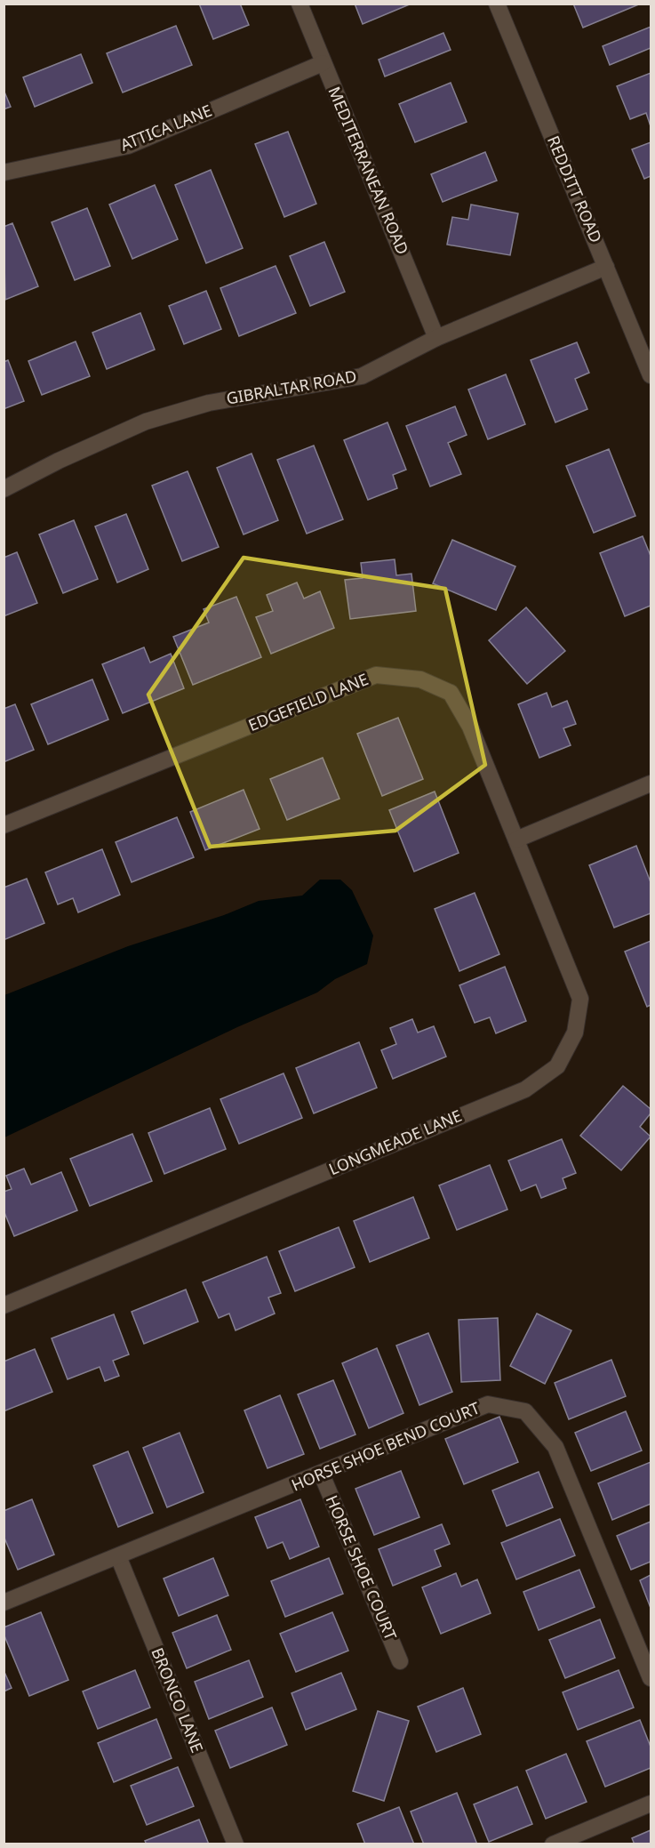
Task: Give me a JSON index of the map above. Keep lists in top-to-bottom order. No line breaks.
{"streets":{"street":["ATTICA LANE","MEDITERRANEAN ROAD","REDDITT ROAD","GIBRALTAR ROAD","EDGEFIELD LANE","LONGMEADE LANE","HORSE SHOE BEND COURT","HORSE SHOE COURT","BRONCO LANE"]},"crossings":[["ATTICA LANE","MEDITERRANEAN ROAD"],["MEDITERRANEAN ROAD","GIBRALTAR ROAD"],["REDDITT ROAD","GIBRALTAR ROAD"],["EDGEFIELD LANE","LONGMEADE LANE"],["HORSE SHOE BEND COURT","HORSE SHOE COURT"],["HORSE SHOE BEND COURT","BRONCO LANE"]]}
